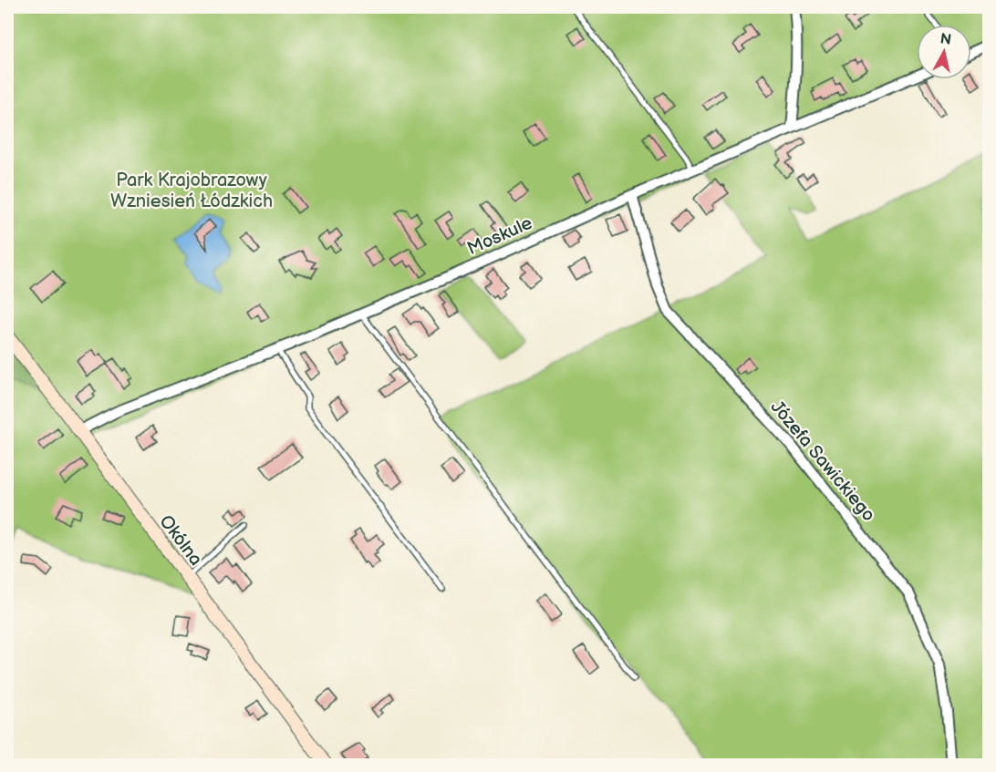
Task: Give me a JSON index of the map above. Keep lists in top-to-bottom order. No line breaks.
{"streets":{"street":["Moskule","Józefa Sawickiego","Okólna"]},"crossings":[["Moskule","Józefa Sawickiego"],["Moskule","Okólna"]],"parks":["Park Krajobrazowy Wzniesień Łódzkich"],"north":"top"}
